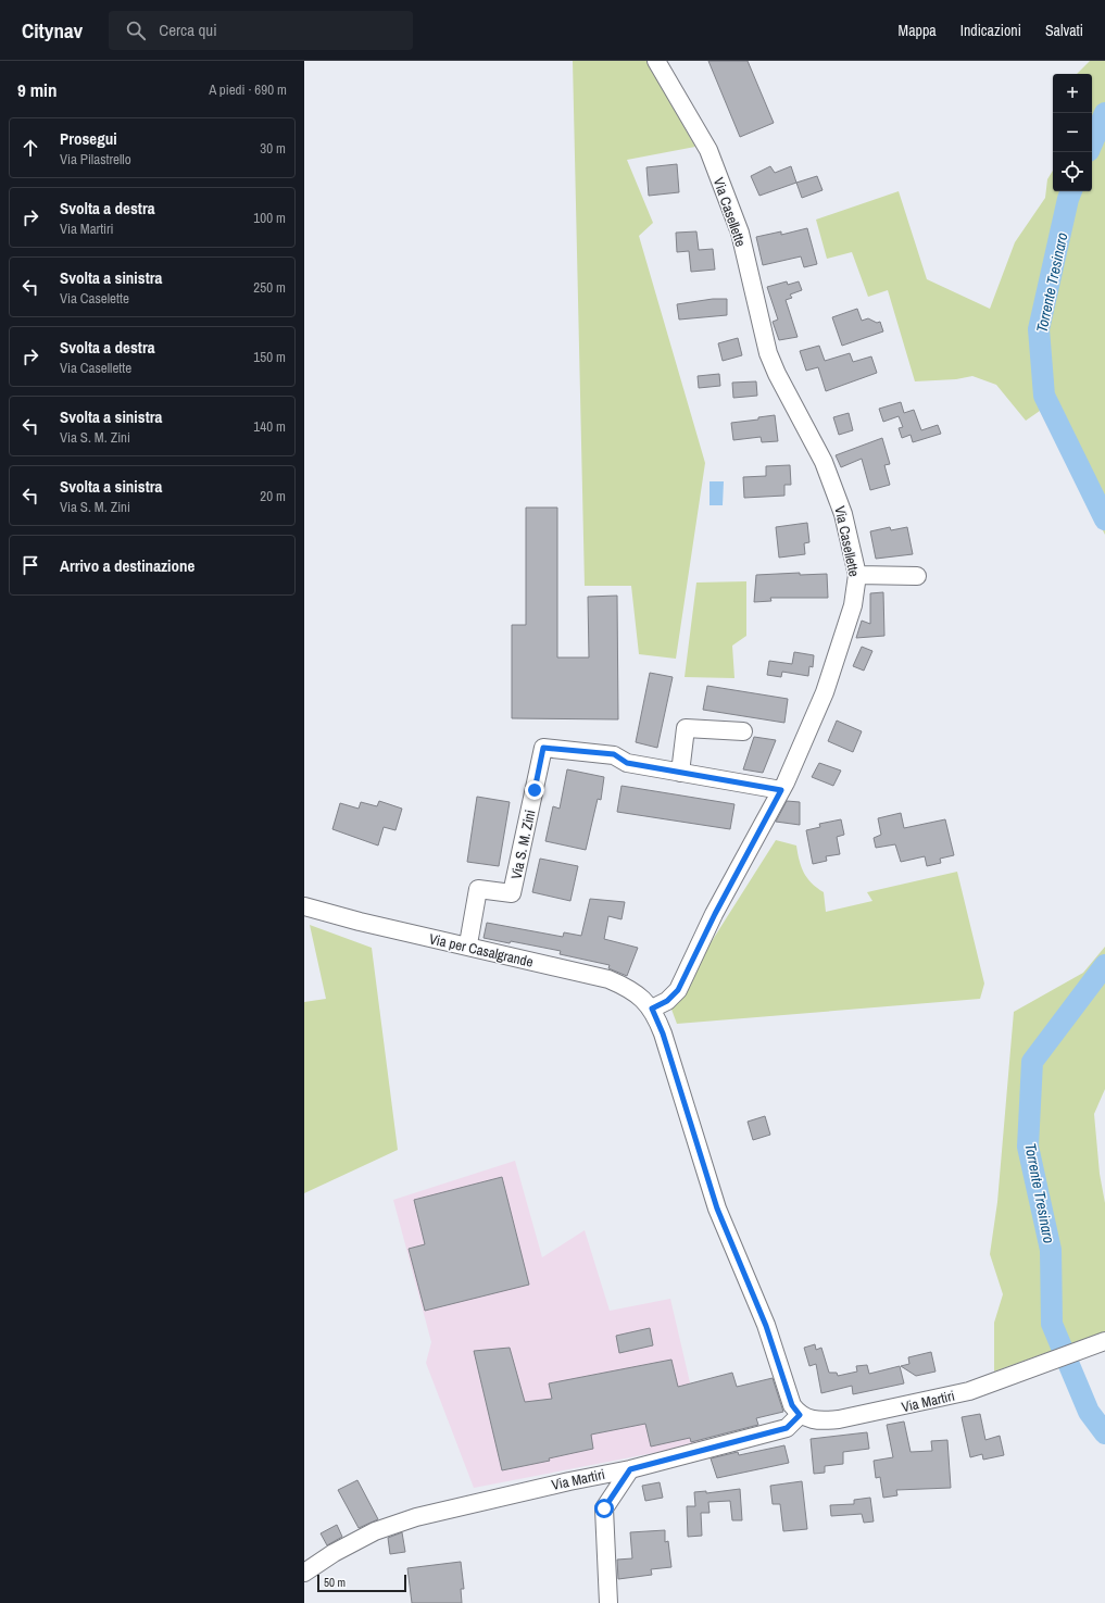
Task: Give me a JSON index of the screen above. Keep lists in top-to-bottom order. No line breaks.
{"streets":{"street":["Via Casellette","Via S. M. Zini","Via per Casalgrande","Via Martiri"]},"crossings":[["Via Casellette","Via S. M. Zini"],["Via Casellette","Via per Casalgrande"]],"water":["Torrente Tresinaro"],"scale_bar":"50 m","page":{"header":"Citynav","search":"Cerca qui","nav":["Mappa","Indicazioni","Salvati"],"heading":["9 min","A piedi · 690 m"],"map_buttons":["+","−"],"list":[["Prosegui","Via Pilastrello","30 m"],["Svolta a destra","Via Martiri","100 m"],["Svolta a sinistra","Via Caselette","250 m"],["Svolta a destra","Via Casellette","150 m"],["Svolta a sinistra","Via S. M. Zini","140 m"],["Svolta a sinistra","Via S. M. Zini","20 m"],"Arrivo a destinazione"],"scale":"50 m"}}
